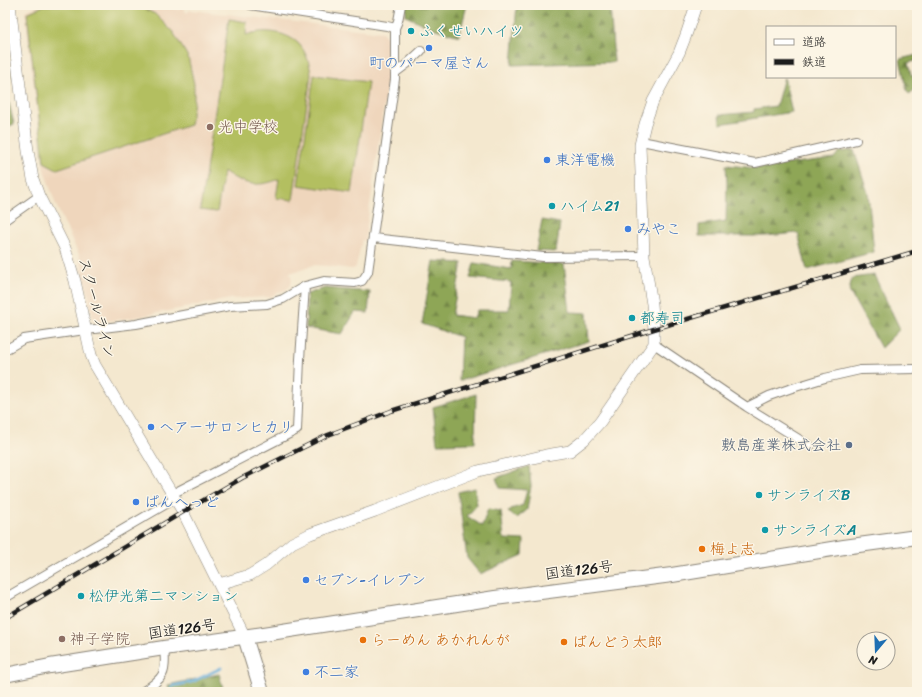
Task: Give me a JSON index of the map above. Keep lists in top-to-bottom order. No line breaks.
{"streets":{"highway":["国道126号"],"street":["スクールライン"]},"crossings":[["スクールライン","国道126号"]],"places":["ふくせいハイツ","町のパーマ屋さん","光中学校","東洋電機","ハイム21","みやこ","都寿司","ヘアーサロンヒカリ","敷島産業株式会社","サンライズB","ぱんへっど","サンライズA","梅よ志","セブン-イレブン","松伊光第二マンション","神子学院","らーめん あかれんが","ばんどう太郎","不二家"],"legend":["道路","鉄道"],"north":"bottom"}
